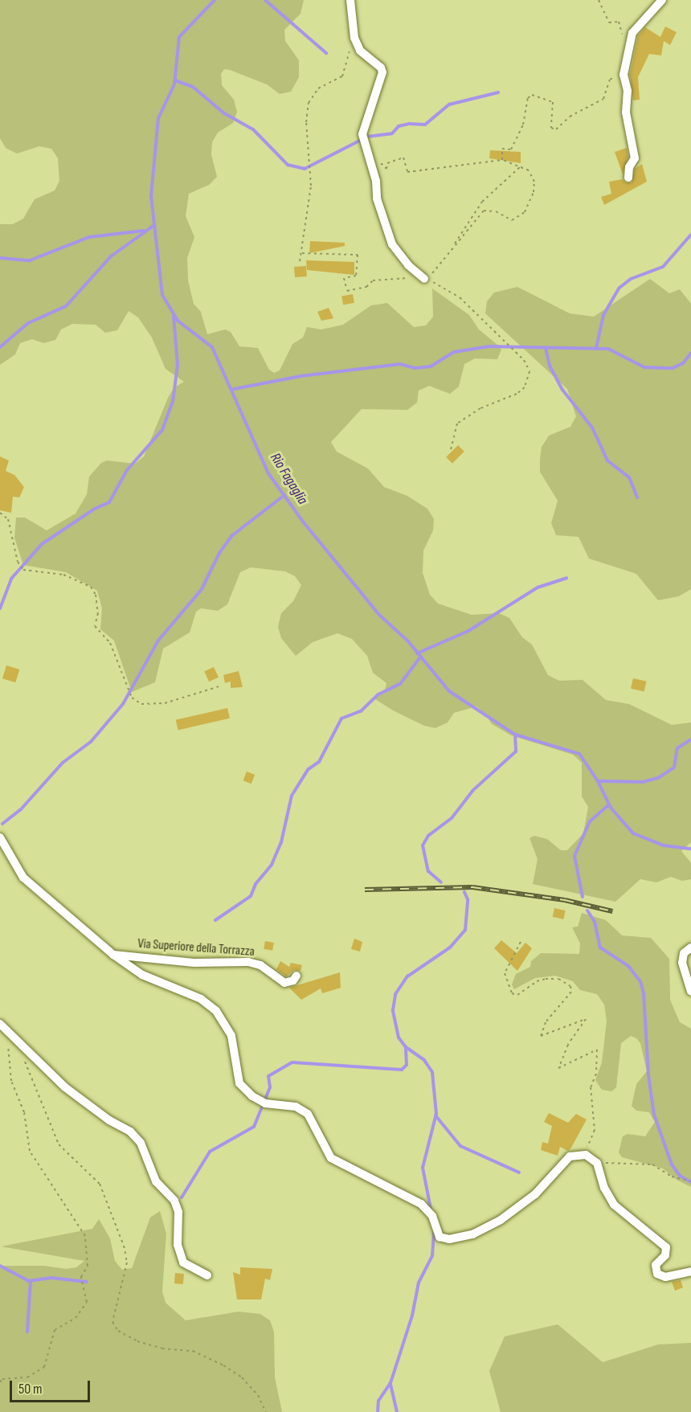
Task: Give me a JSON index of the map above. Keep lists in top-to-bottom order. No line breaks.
{"streets":{"street":["Via Superiore della Torrazza"]},"water":["Rio Fagaglia"],"scale_bar":"50 m"}
